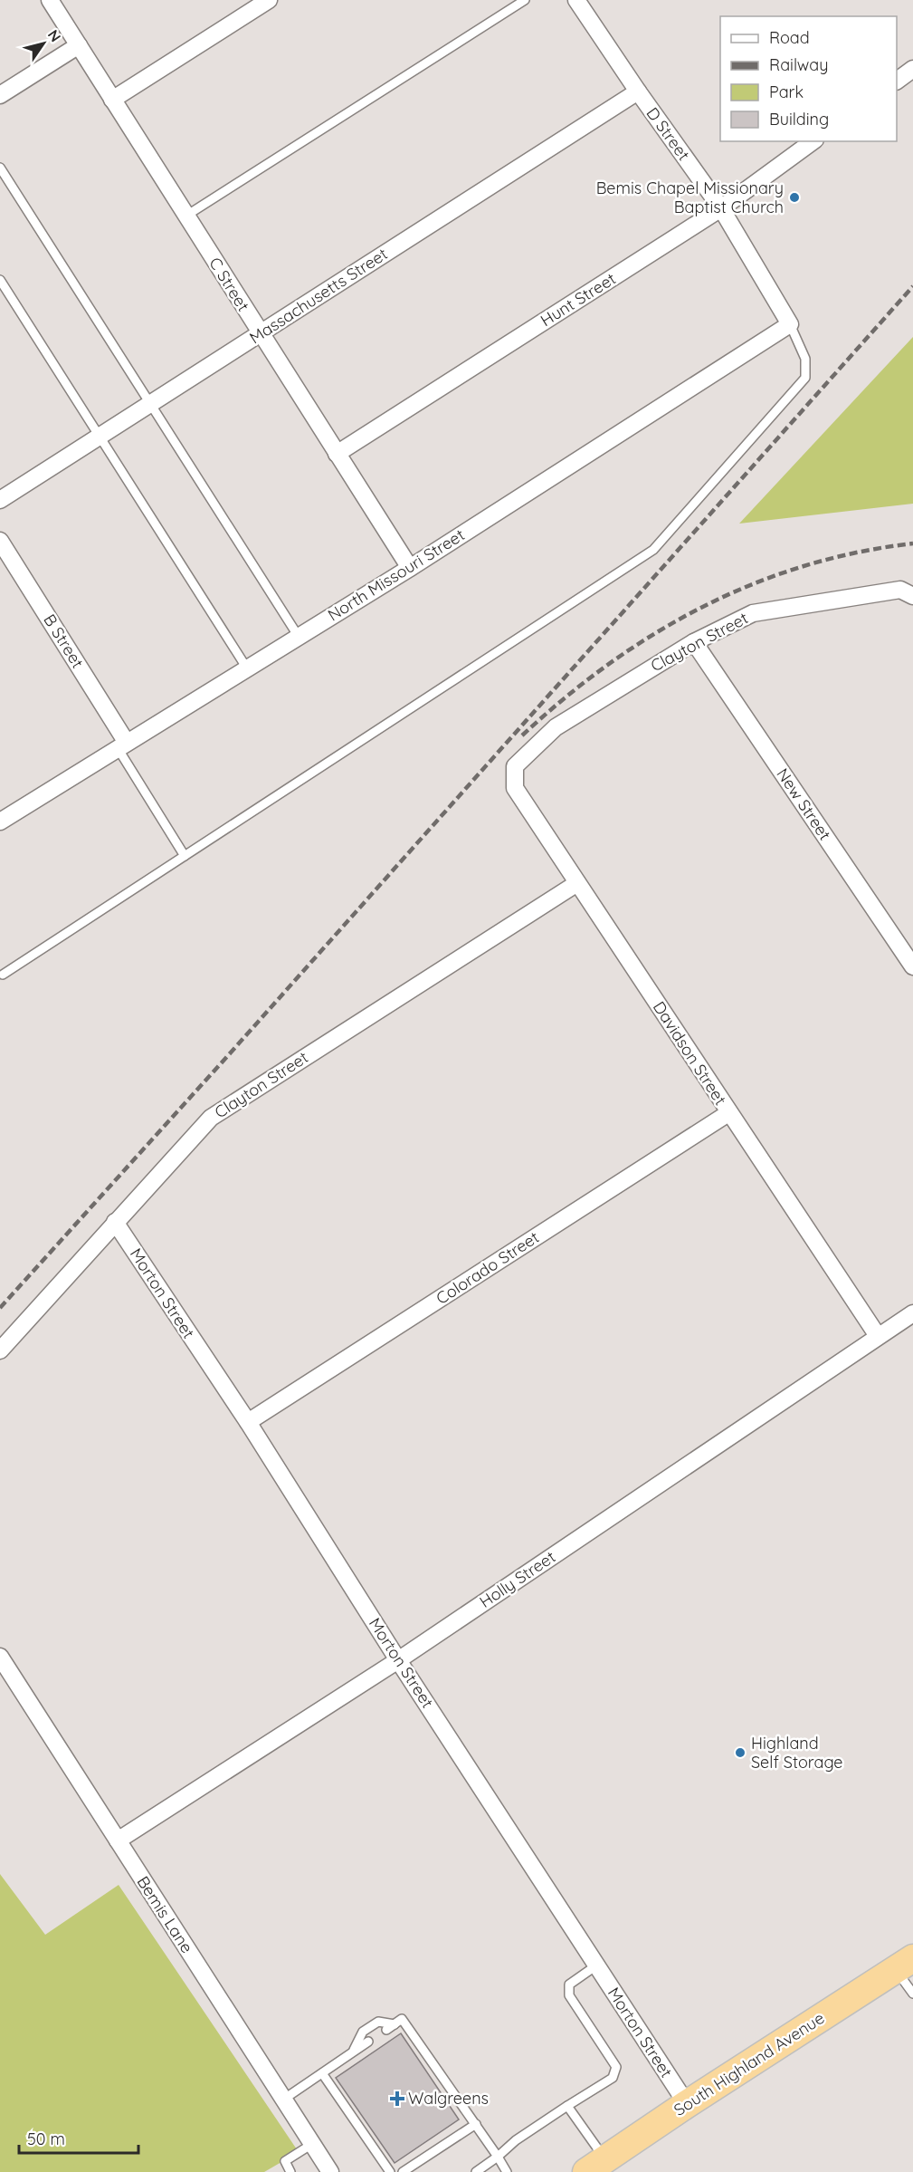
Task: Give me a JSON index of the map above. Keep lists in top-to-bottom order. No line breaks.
{"streets":{"highway":["South Highland Avenue"],"street":["D Street","C Street","Massachusetts Street","Hunt Street","North Missouri Street","B Street","Clayton Street","New Street","Davidson Street","Colorado Street","Morton Street","Holly Street","Bemis Lane"]},"crossings":[["D Street","Massachusetts Street"],["D Street","Hunt Street"],["D Street","North Missouri Street"],["C Street","Massachusetts Street"],["C Street","Hunt Street"],["C Street","North Missouri Street"],["North Missouri Street","B Street"],["Clayton Street","New Street"],["Clayton Street","Davidson Street"],["Clayton Street","Morton Street"],["Davidson Street","Colorado Street"],["Davidson Street","Holly Street"],["Colorado Street","Morton Street"],["Morton Street","Holly Street"],["Morton Street","South Highland Avenue"],["Holly Street","Bemis Lane"]],"places":{"other":["Bemis Chapel Missionary Baptist Church","Highland Self Storage"],"health":["Walgreens"]},"legend":["Road","Railway","Park","Building"],"scale_bar":"50 m","north":"top right"}
